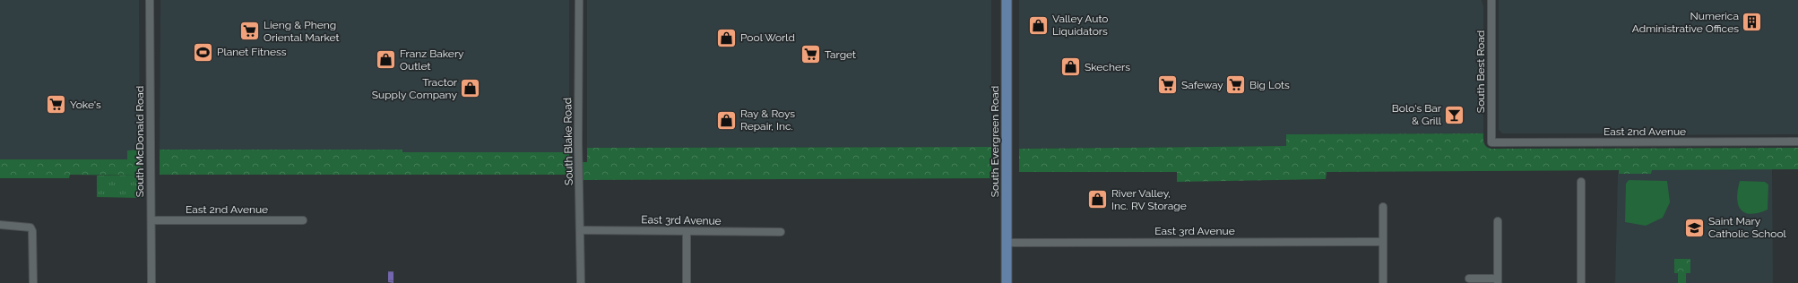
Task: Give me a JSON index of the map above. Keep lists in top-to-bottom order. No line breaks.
{"streets":{"main road":["South Evergreen Road"],"street":["South Best Road","East 2nd Avenue","South McDonald Road","South Blake Road","East 3rd Avenue"]},"crossings":[["South Best Road","East 2nd Avenue"],["East 2nd Avenue","South McDonald Road"],["South Blake Road","East 3rd Avenue"],["South Evergreen Road","East 3rd Avenue"]],"places":{"building":["Numerica Administrative Offices"],"shop":["Valley Auto Liquidators","Pool World","Franz Bakery Outlet","Skechers","Tractor Supply Company","Ray & Roys Repair, Inc.","River Valley, Inc. RV Storage"],"supermarket":["Lieng & Pheng Oriental Market","Target","Safeway","Big Lots","Yoke's"],"sports":["Planet Fitness"],"bar":["Bolo's Bar & Grill"],"school or university":["Saint Mary Catholic School"]}}
